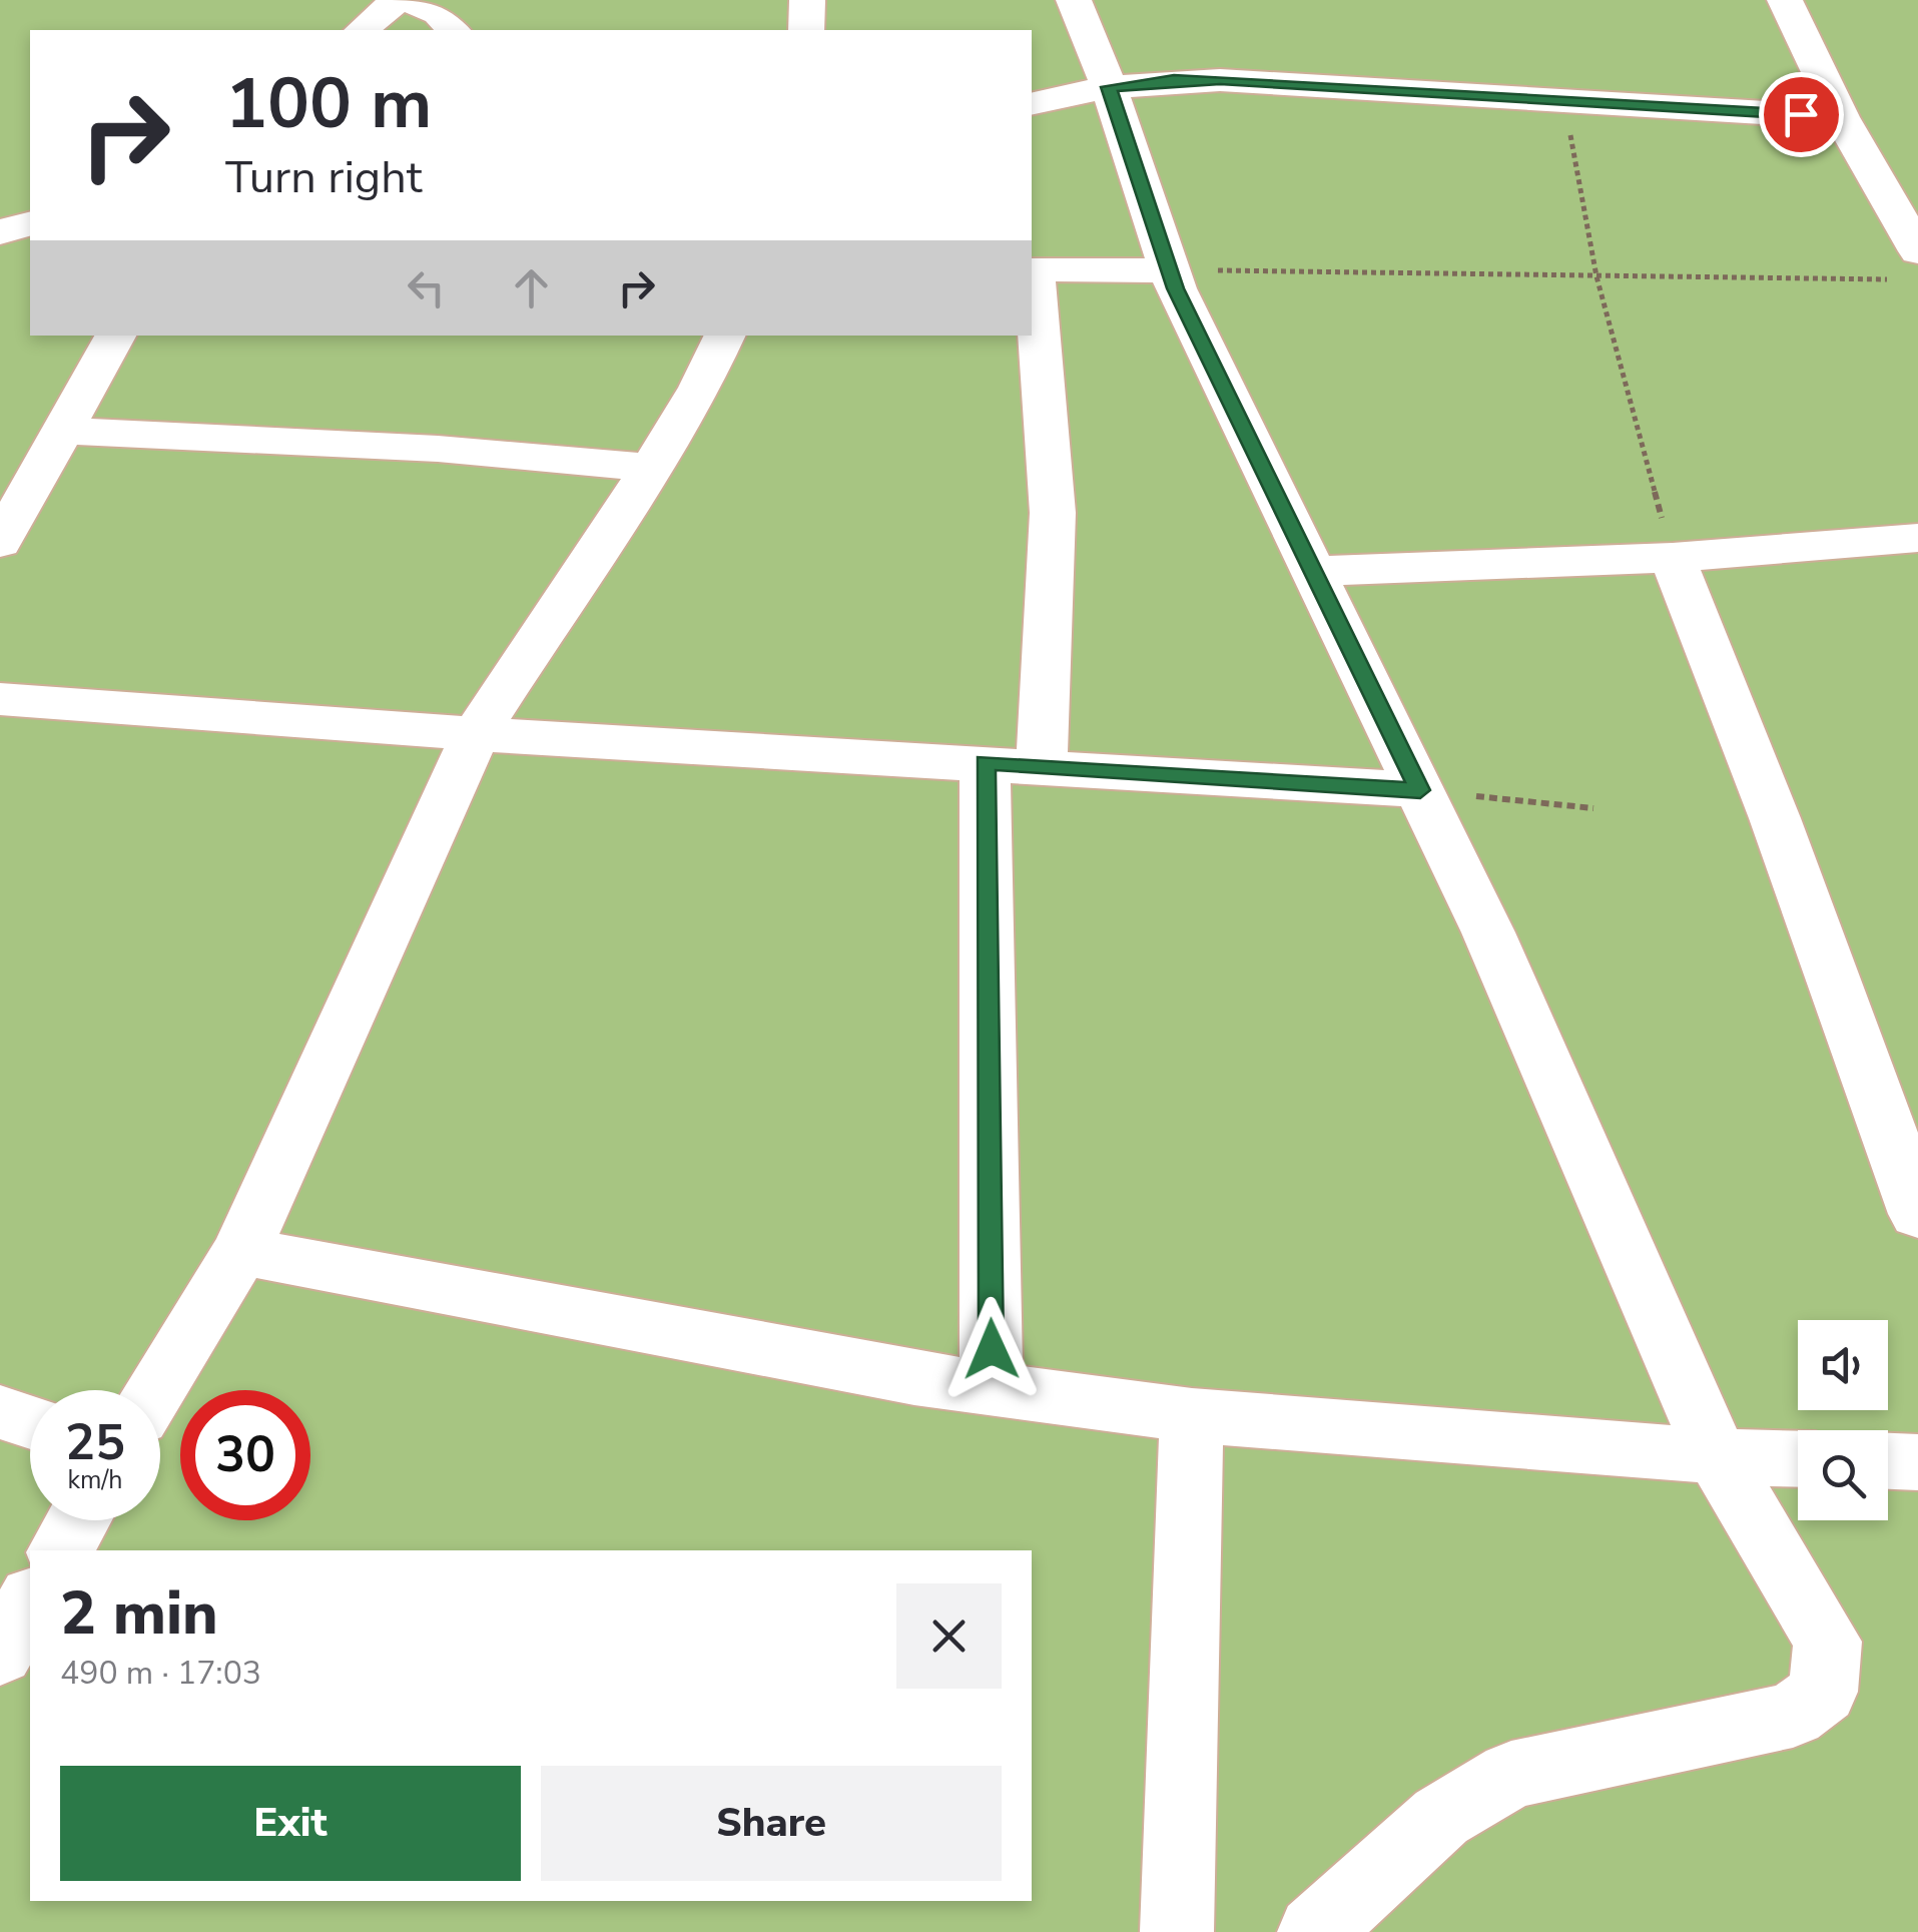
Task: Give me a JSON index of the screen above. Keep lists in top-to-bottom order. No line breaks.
{"page":{"turn":["100 m","Turn right"],"speed":"25 km/h","limit":"30","heading":["2 min","490 m · 17:03"],"buttons":["Exit","Share"]}}
